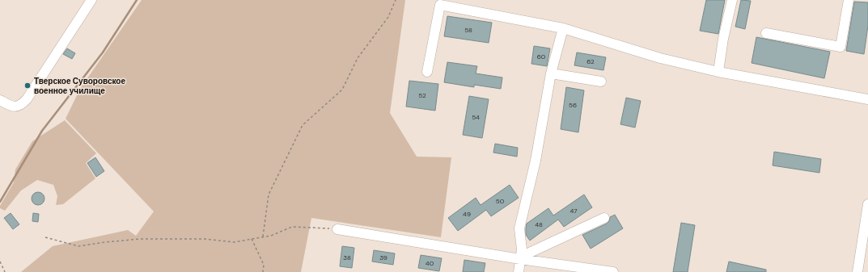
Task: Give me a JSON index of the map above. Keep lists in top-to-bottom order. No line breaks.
{"places":["Тверское Суворовское военное училище"],"house_numbers":["58","60","62","52","56","54","50","47","49","48","38","39","40"]}
